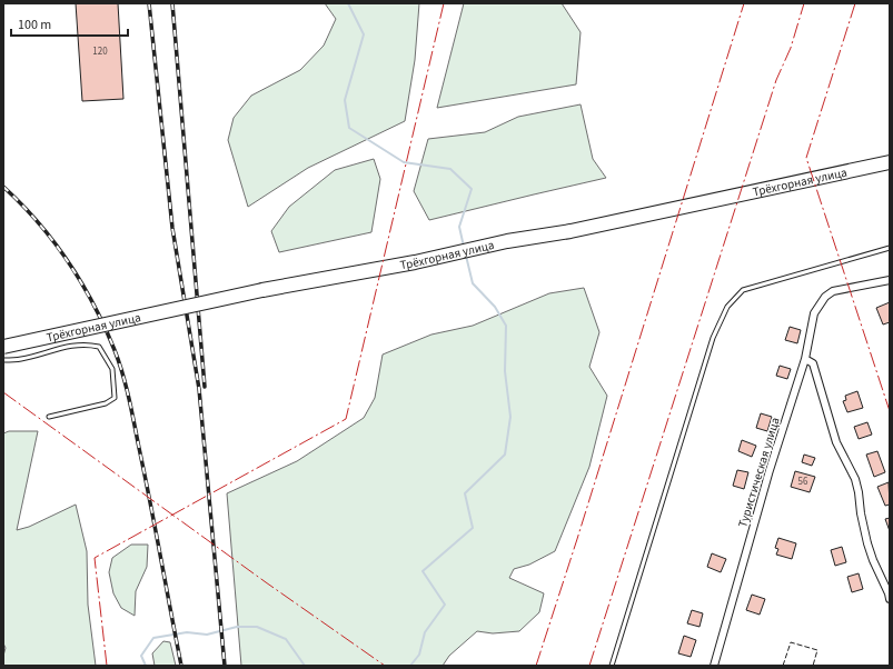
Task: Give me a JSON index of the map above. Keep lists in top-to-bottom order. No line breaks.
{"streets":{"highway":["Трёхгорная улица"],"street":["Туристическая улица"]},"house_numbers":["120","56"],"scale_bar":"100 m"}
